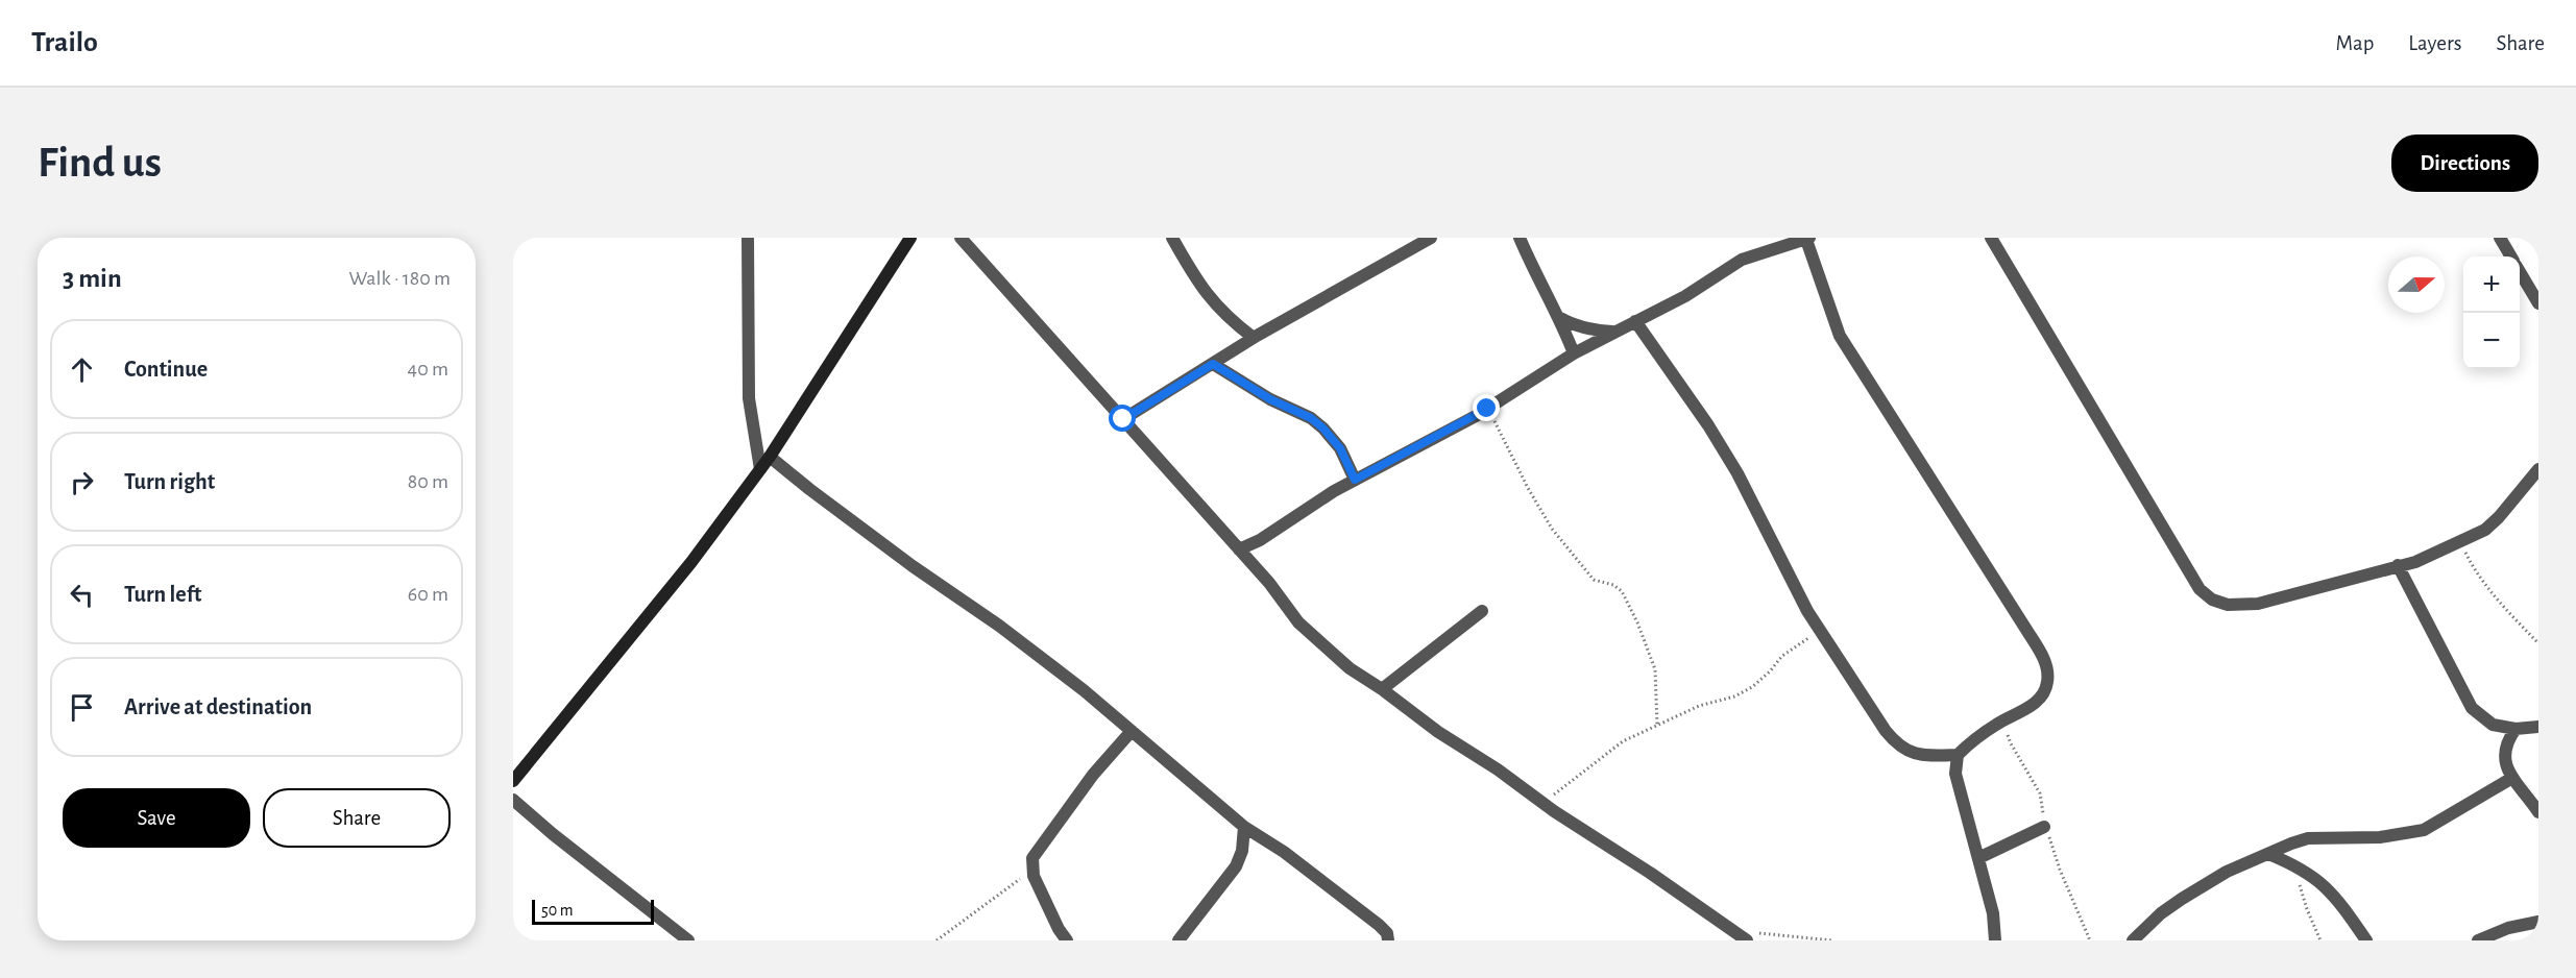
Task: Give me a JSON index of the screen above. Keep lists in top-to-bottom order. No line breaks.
{"scale_bar":"50 m","north":"right","page":{"header":"Trailo","nav":["Map","Layers","Share"],"buttons":["Directions",["Save","Share"]],"title":"Find us","heading":["3 min","Walk · 180 m"],"map_buttons":["+","−"],"list":[["Continue","40 m"],["Turn right","80 m"],["Turn left","60 m"],"Arrive at destination"],"scale":"50 m"}}
